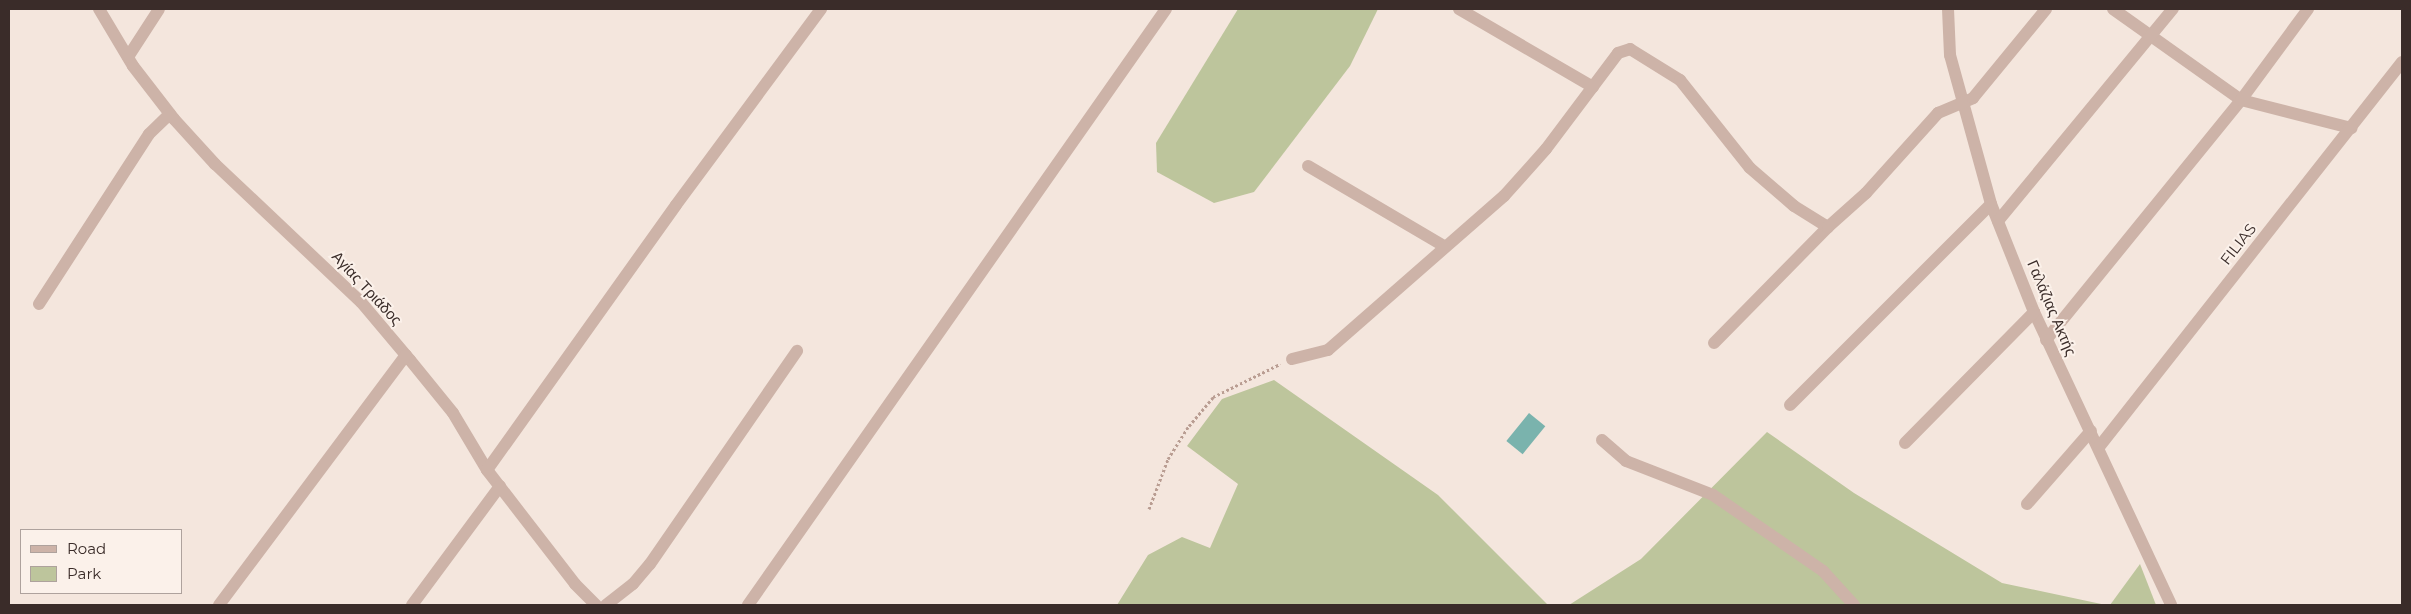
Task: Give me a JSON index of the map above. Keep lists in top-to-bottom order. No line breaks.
{"streets":{"street":["FILIAS","Αγίας Τριάδος","Γαλάζιας Ακτής"]},"crossings":[["FILIAS","Γαλάζιας Ακτής"]],"legend":["Road","Park"]}
